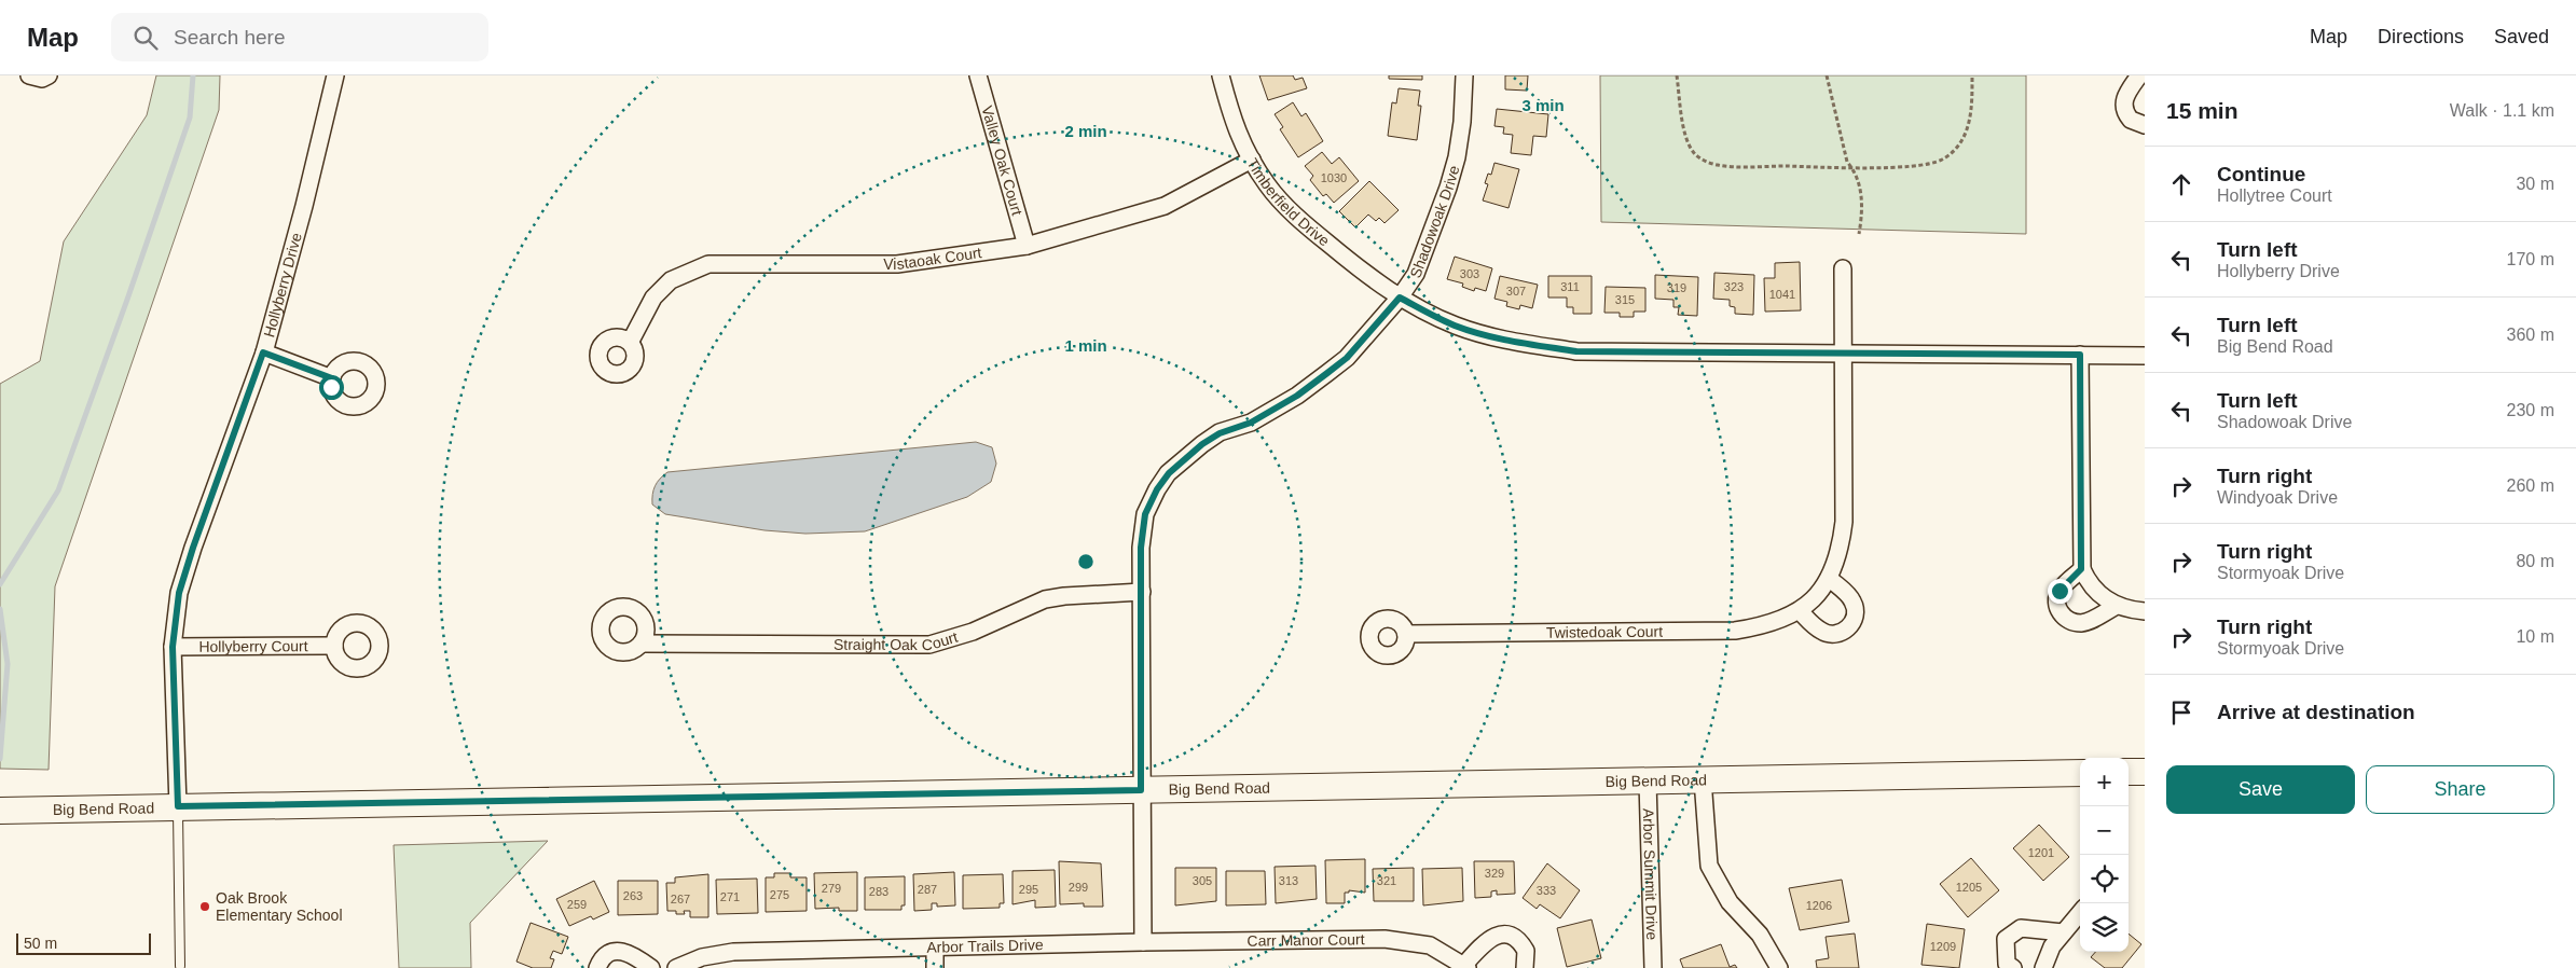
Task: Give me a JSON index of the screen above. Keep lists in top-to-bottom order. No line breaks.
{"streets":{"main road":["Big Bend Road"],"street":["Valley Oak Court","Timberfield Drive","Shadowoak Drive","Vistaoak Court","Hollyberry Drive","Twistedoak Court","Straight Oak Court","Hollyberry Court","Arbor Summit Drive","Carr Manor Court","Arbor Trails Drive"]},"crossings":[["Valley Oak Court","Vistaoak Court"],["Timberfield Drive","Shadowoak Drive"],["Timberfield Drive","Vistaoak Court"],["Timberfield Drive","Twistedoak Court"],["Shadowoak Drive","Straight Oak Court"],["Shadowoak Drive","Big Bend Road"],["Hollyberry Drive","Hollyberry Court"],["Hollyberry Drive","Big Bend Road"],["Big Bend Road","Arbor Summit Drive"],["Carr Manor Court","Arbor Trails Drive"]],"places":["Oak Brook Elementary School"],"house_numbers":["1030","303","311","323","319","307","1041","315","1201","329","305","313","321","299","1205","279","287","295","333","283","275","263","271","267","259","1206","1209"],"scale_bar":"50 m","page":{"header":"Map","search":"Search here","nav":["Map","Directions","Saved"],"heading":["15 min","Walk · 1.1 km"],"list":[["Continue","Hollytree Court","30 m"],["Turn left","Hollyberry Drive","170 m"],["Turn left","Big Bend Road","360 m"],["Turn left","Shadowoak Drive","230 m"],["Turn right","Windyoak Drive","260 m"],["Turn right","Stormyoak Drive","80 m"],["Turn right","Stormyoak Drive","10 m"],"Arrive at destination"],"buttons":["Save","Share"],"map_buttons":["+","−"],"scale":"50 m"},"rings":["3 min","2 min","1 min"]}
